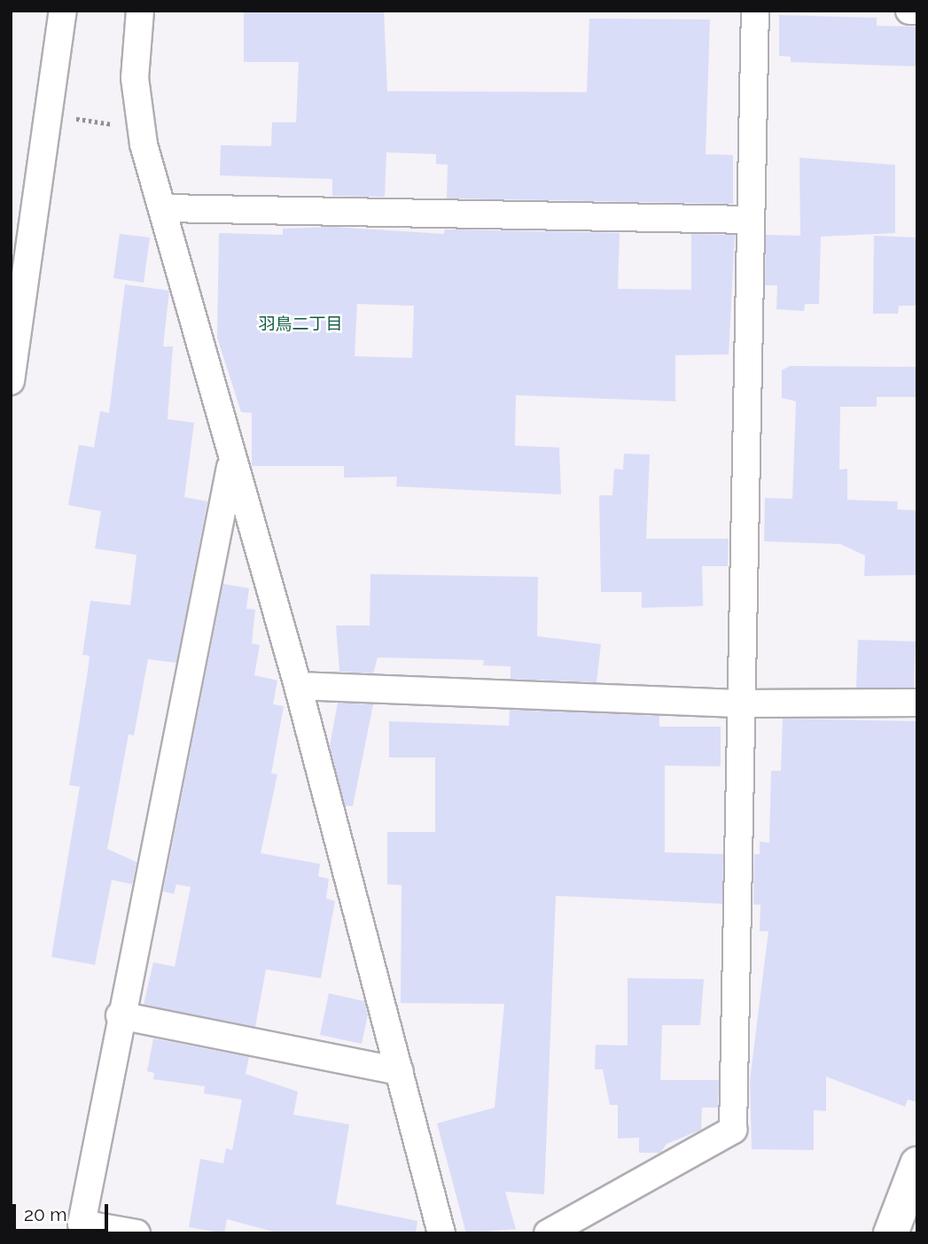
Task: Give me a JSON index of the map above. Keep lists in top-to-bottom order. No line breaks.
{"districts":["羽鳥二丁目"],"scale_bar":"20 m"}
